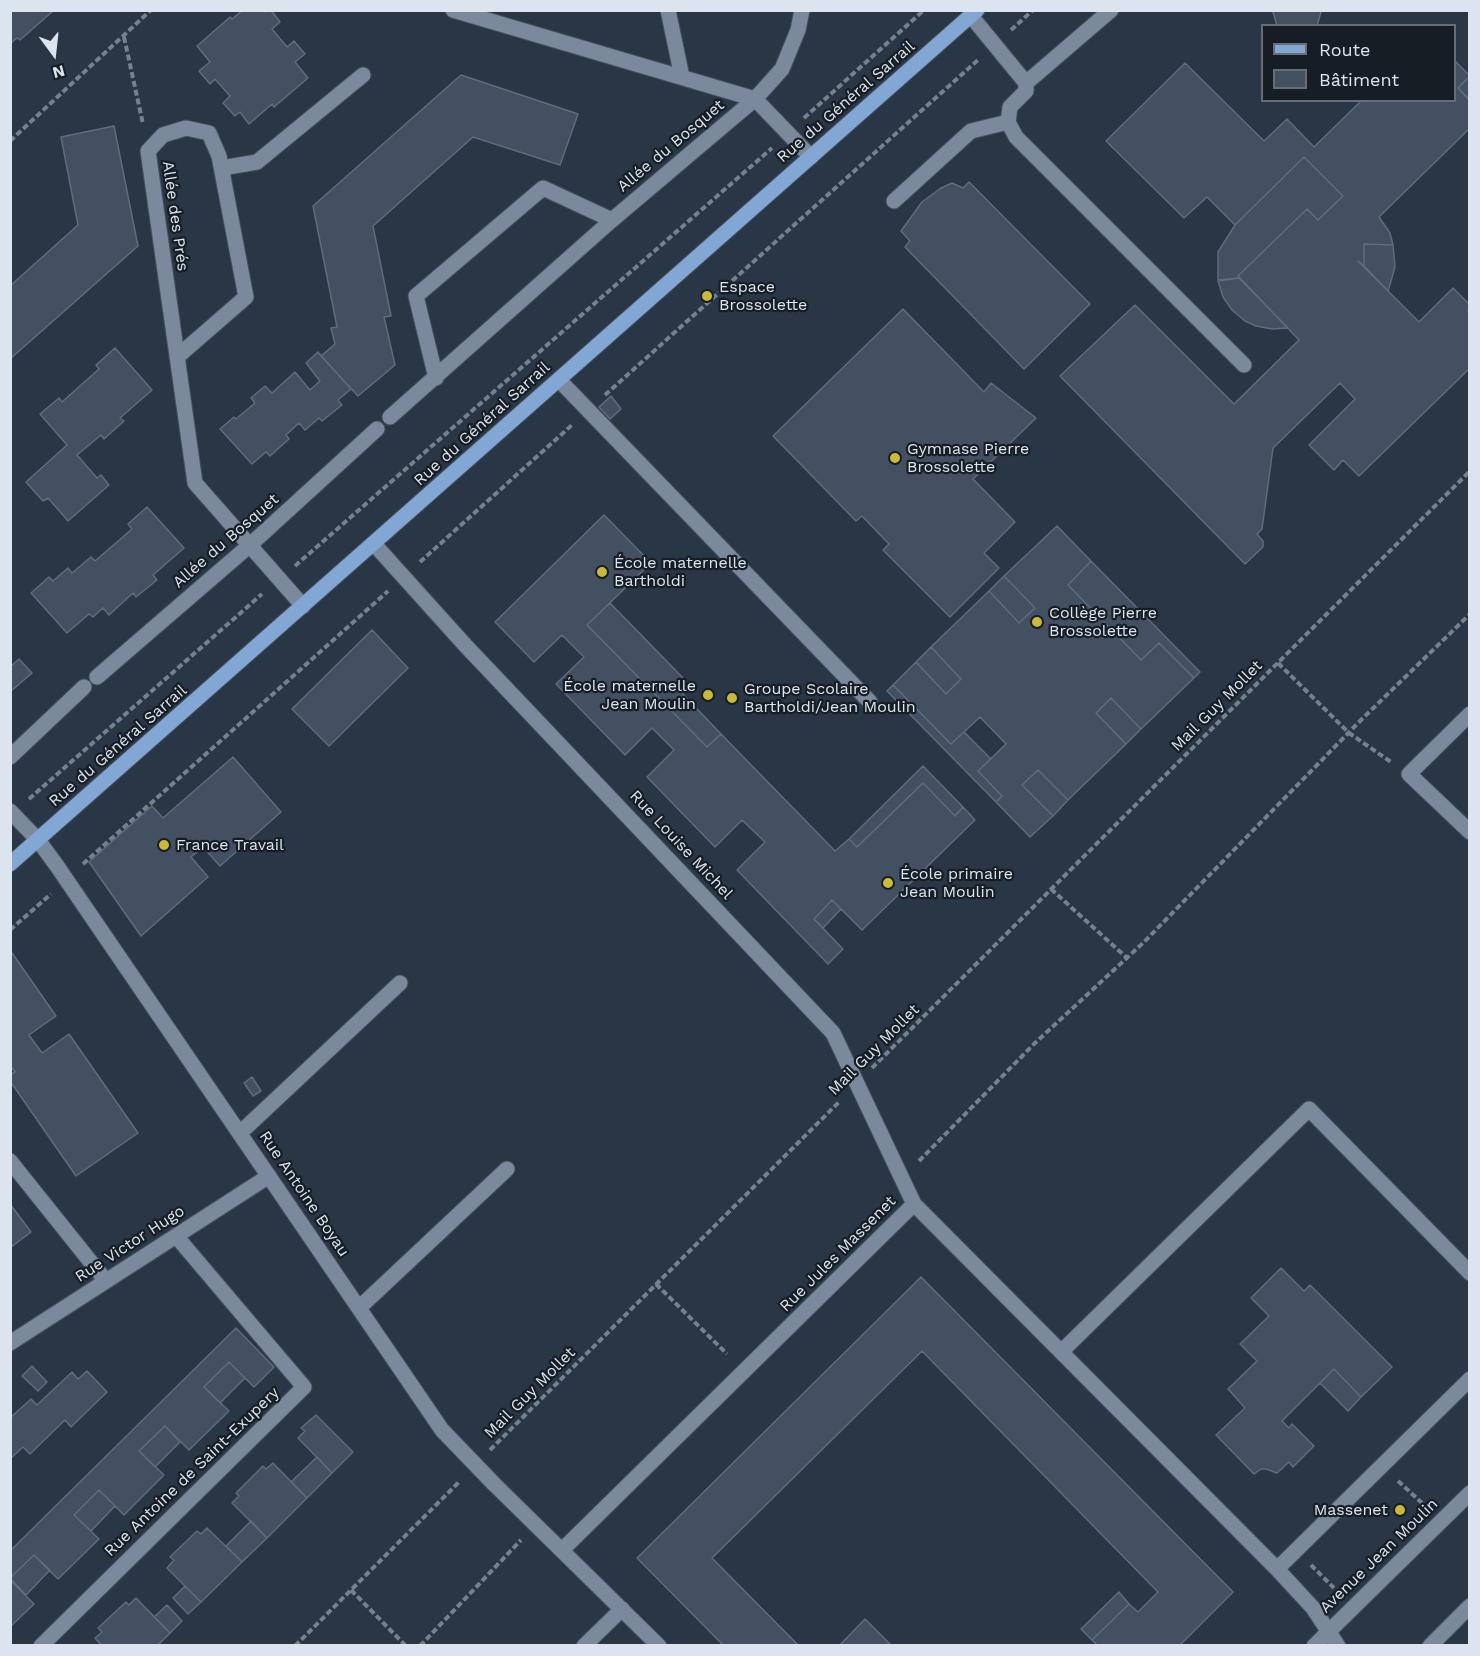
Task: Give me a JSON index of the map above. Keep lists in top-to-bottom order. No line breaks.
{"streets":{"main road":["Rue du Général Sarrail"],"street":["Allée du Bosquet","Allée des Prés","Rue Louise Michel","Rue Antoine Boyau","Rue Victor Hugo","Rue Jules Massenet","Rue Antoine de Saint-Exupery","Avenue Jean Moulin"],"path":["Mail Guy Mollet"]},"crossings":[["Rue du Général Sarrail","Allée du Bosquet"],["Rue du Général Sarrail","Allée des Prés"],["Rue du Général Sarrail","Rue Louise Michel"],["Rue du Général Sarrail","Rue Antoine Boyau"],["Allée du Bosquet","Allée des Prés"],["Mail Guy Mollet","Rue Louise Michel"],["Mail Guy Mollet","Rue Antoine Boyau"],["Rue Louise Michel","Rue Jules Massenet"],["Rue Antoine Boyau","Rue Victor Hugo"],["Rue Antoine Boyau","Rue Jules Massenet"],["Rue Victor Hugo","Rue Antoine de Saint-Exupery"],["Rue Jules Massenet","Avenue Jean Moulin"]],"places":["Espace Brossolette","Gymnase Pierre Brossolette","École maternelle Bartholdi","Collège Pierre Brossolette","École maternelle Jean Moulin","Groupe Scolaire Bartholdi/Jean Moulin","France Travail","École primaire Jean Moulin","Massenet"],"legend":["Route","Bâtiment"],"north":"bottom"}
